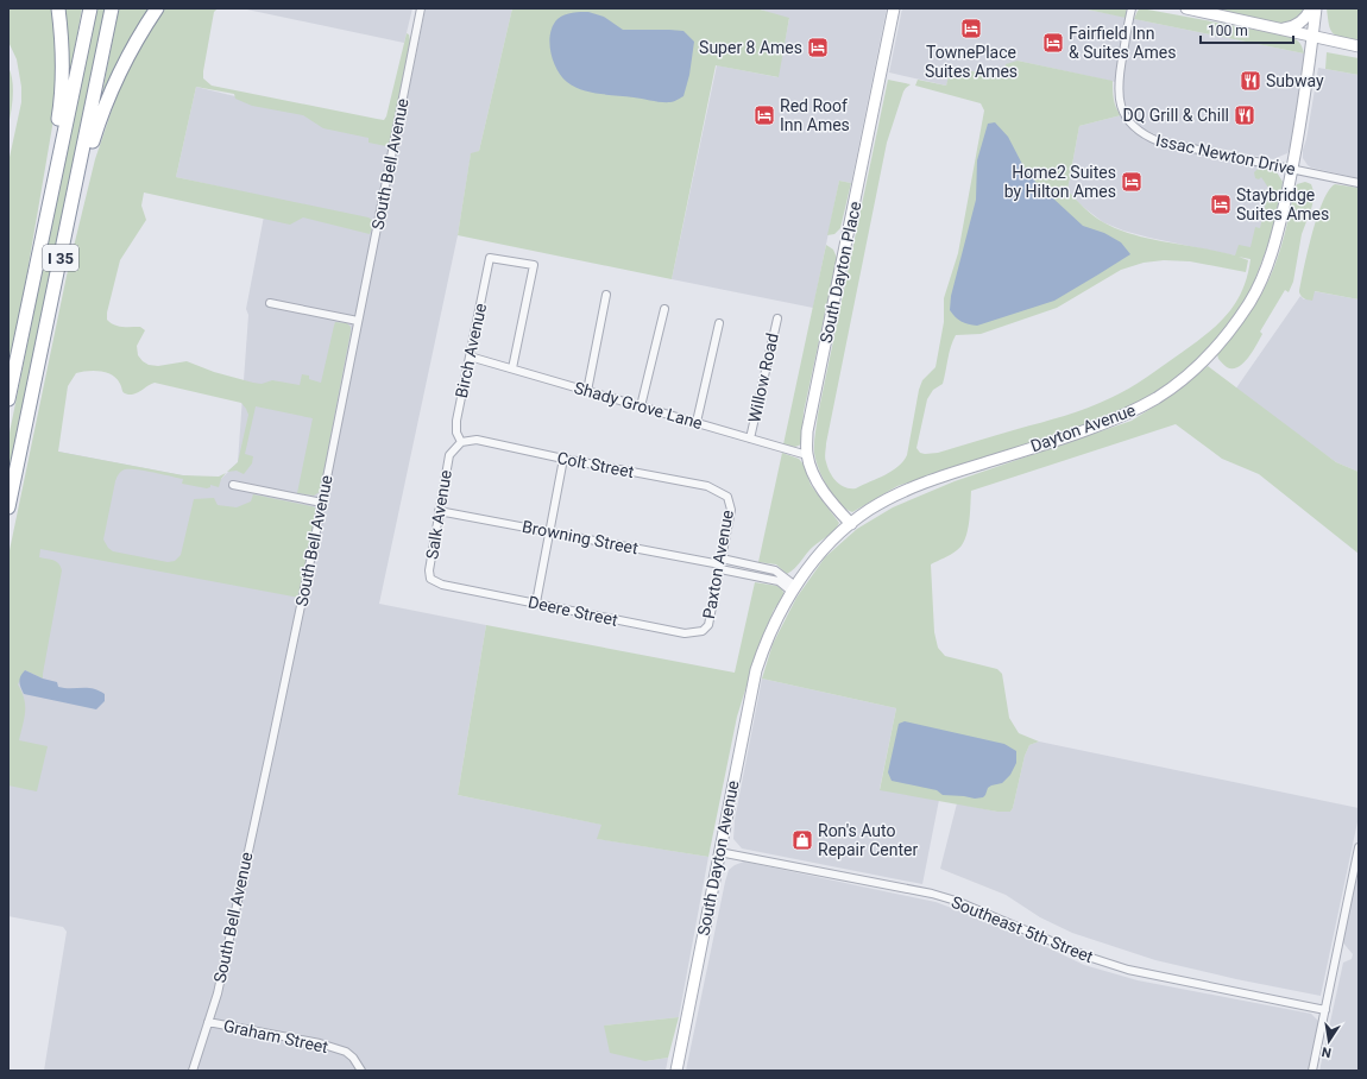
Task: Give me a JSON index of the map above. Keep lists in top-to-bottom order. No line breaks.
{"streets":{"highway":["I 35"],"main road":["South Dayton Place","Dayton Avenue","South Dayton Avenue"],"street":["Issac Newton Drive","South Bell Avenue","Birch Avenue","Willow Road","Shady Grove Lane","Colt Street","Salk Avenue","Browning Street","Paxton Avenue","Deere Street","Southeast 5th Street","Graham Street"]},"crossings":[["Issac Newton Drive","Dayton Avenue"],["South Bell Avenue","Graham Street"],["South Dayton Place","Shady Grove Lane"],["South Dayton Place","Dayton Avenue"],["Birch Avenue","Shady Grove Lane"],["Birch Avenue","Colt Street"],["Birch Avenue","Salk Avenue"],["Willow Road","Shady Grove Lane"],["Dayton Avenue","Browning Street"],["Dayton Avenue","South Dayton Avenue"],["Colt Street","Salk Avenue"],["Colt Street","Paxton Avenue"],["Salk Avenue","Browning Street"],["Salk Avenue","Deere Street"],["Browning Street","Paxton Avenue"],["Paxton Avenue","Deere Street"],["South Dayton Avenue","Southeast 5th Street"]],"places":{"hotel":["TownePlace Suites Ames","Fairfield Inn & Suites Ames","Super 8 Ames","Red Roof Inn Ames","Home2 Suites by Hilton Ames","Staybridge Suites Ames"],"restaurant":["Subway","DQ Grill & Chill"],"shop":["Ron's Auto Repair Center"]},"scale_bar":"100 m","north":"bottom"}
